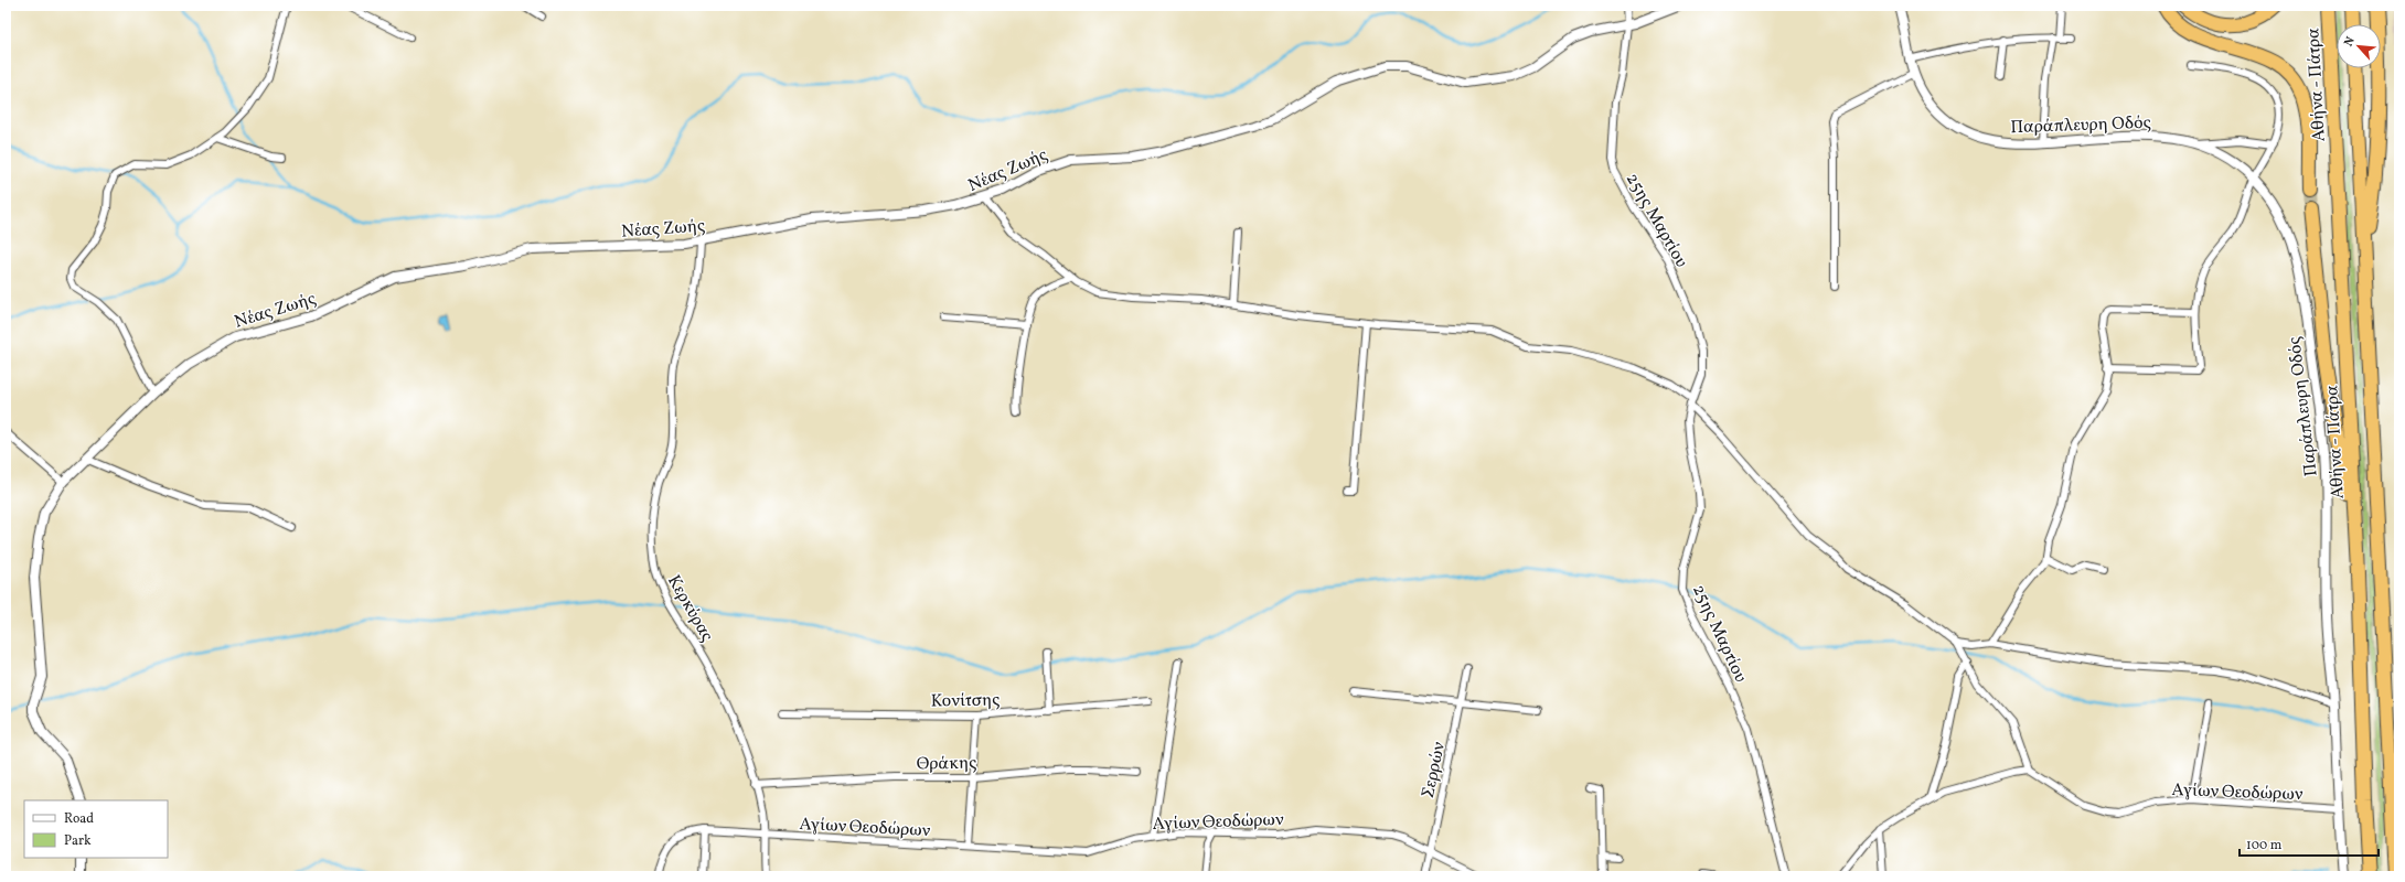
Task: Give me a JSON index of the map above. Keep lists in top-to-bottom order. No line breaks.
{"streets":{"highway":["Αθήνα - Πάτρα"],"street":["Παράπλευρη Οδός","Νέας Ζωής","25ης Μαρτίου","Κερκύρας","Κονίτσης","Θράκης","Σερρών","Αγίων Θεοδώρων"]},"crossings":[["Παράπλευρη Οδός","Αγίων Θεοδώρων"],["Νέας Ζωής","25ης Μαρτίου"],["Νέας Ζωής","Κερκύρας"],["Κερκύρας","Θράκης"],["Κερκύρας","Αγίων Θεοδώρων"],["Σερρών","Αγίων Θεοδώρων"]],"legend":["Road","Park"],"scale_bar":"100 m","north":"top left"}
